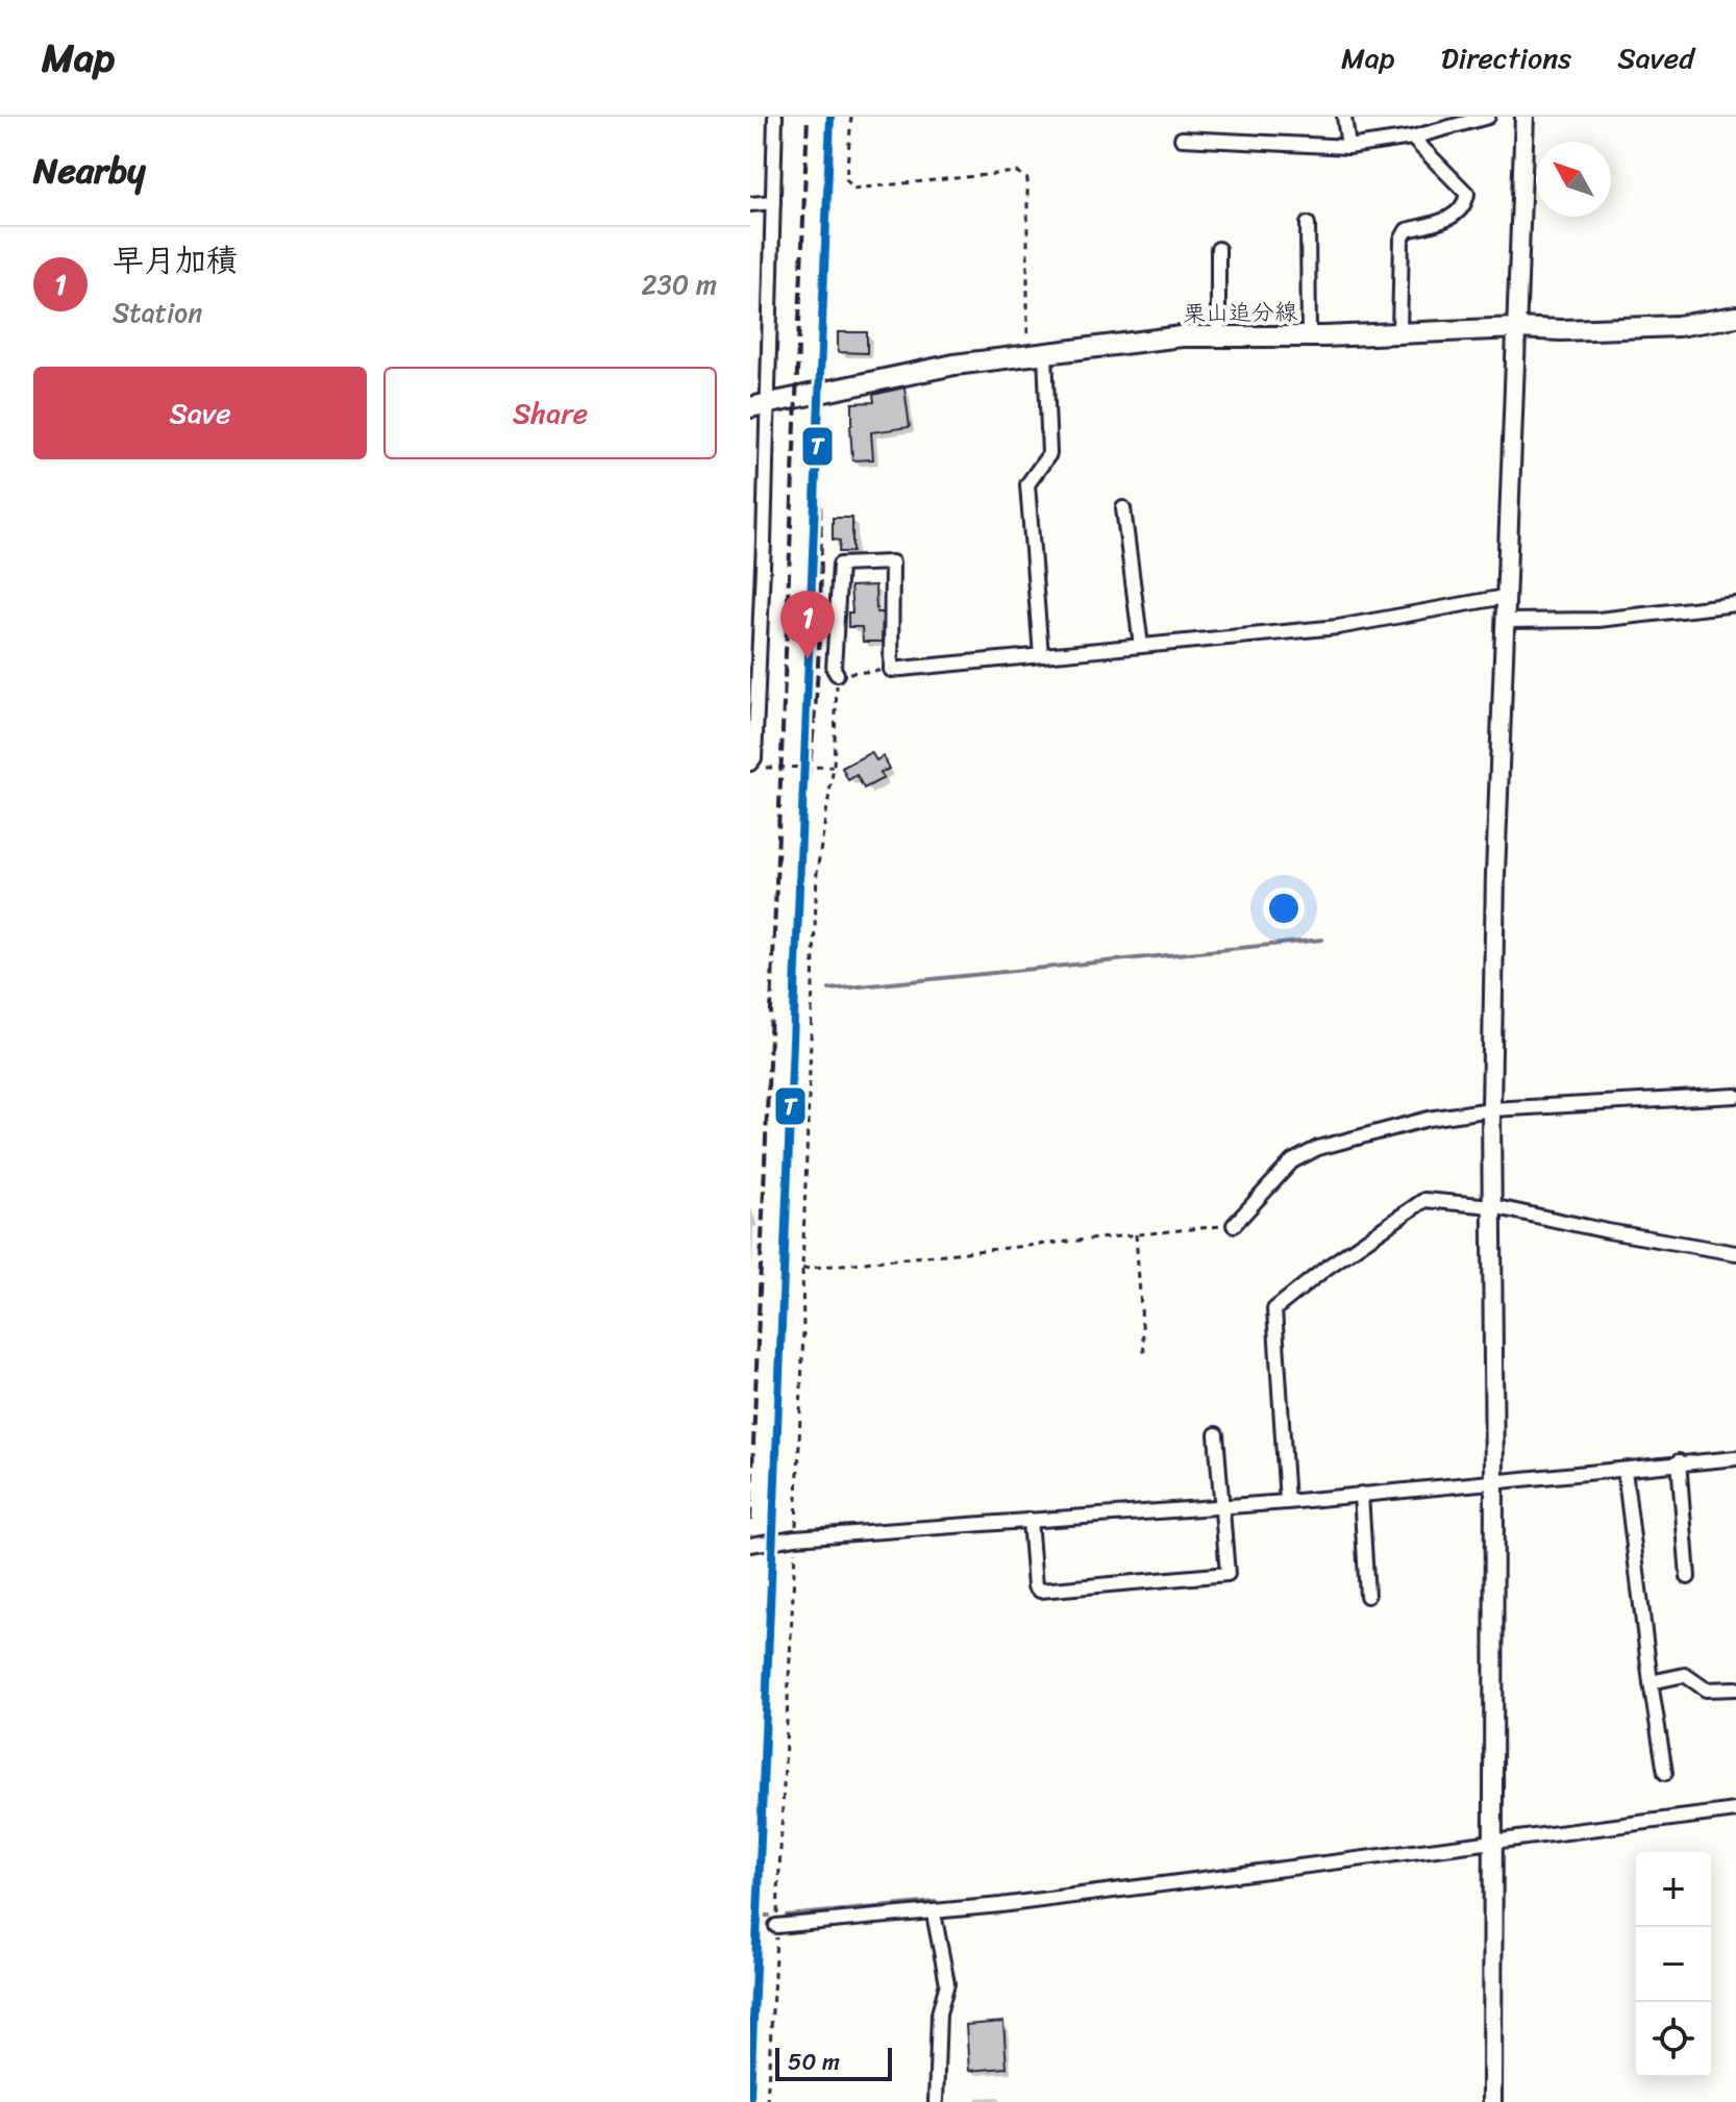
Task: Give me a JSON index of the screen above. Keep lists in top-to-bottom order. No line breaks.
{"streets":{"main road":["栗山追分線"]},"lines":["transit line T"],"scale_bar":"50 m","north":"top left","page":{"header":"Map","nav":["Map","Directions","Saved"],"heading":"Nearby","list":[{"mark":"1","name":"早月加積","note":"Station","value":"230 m"}],"buttons":["Save","Share"],"pins":"1","map_buttons":["+","−"],"scale":"50 m"}}
